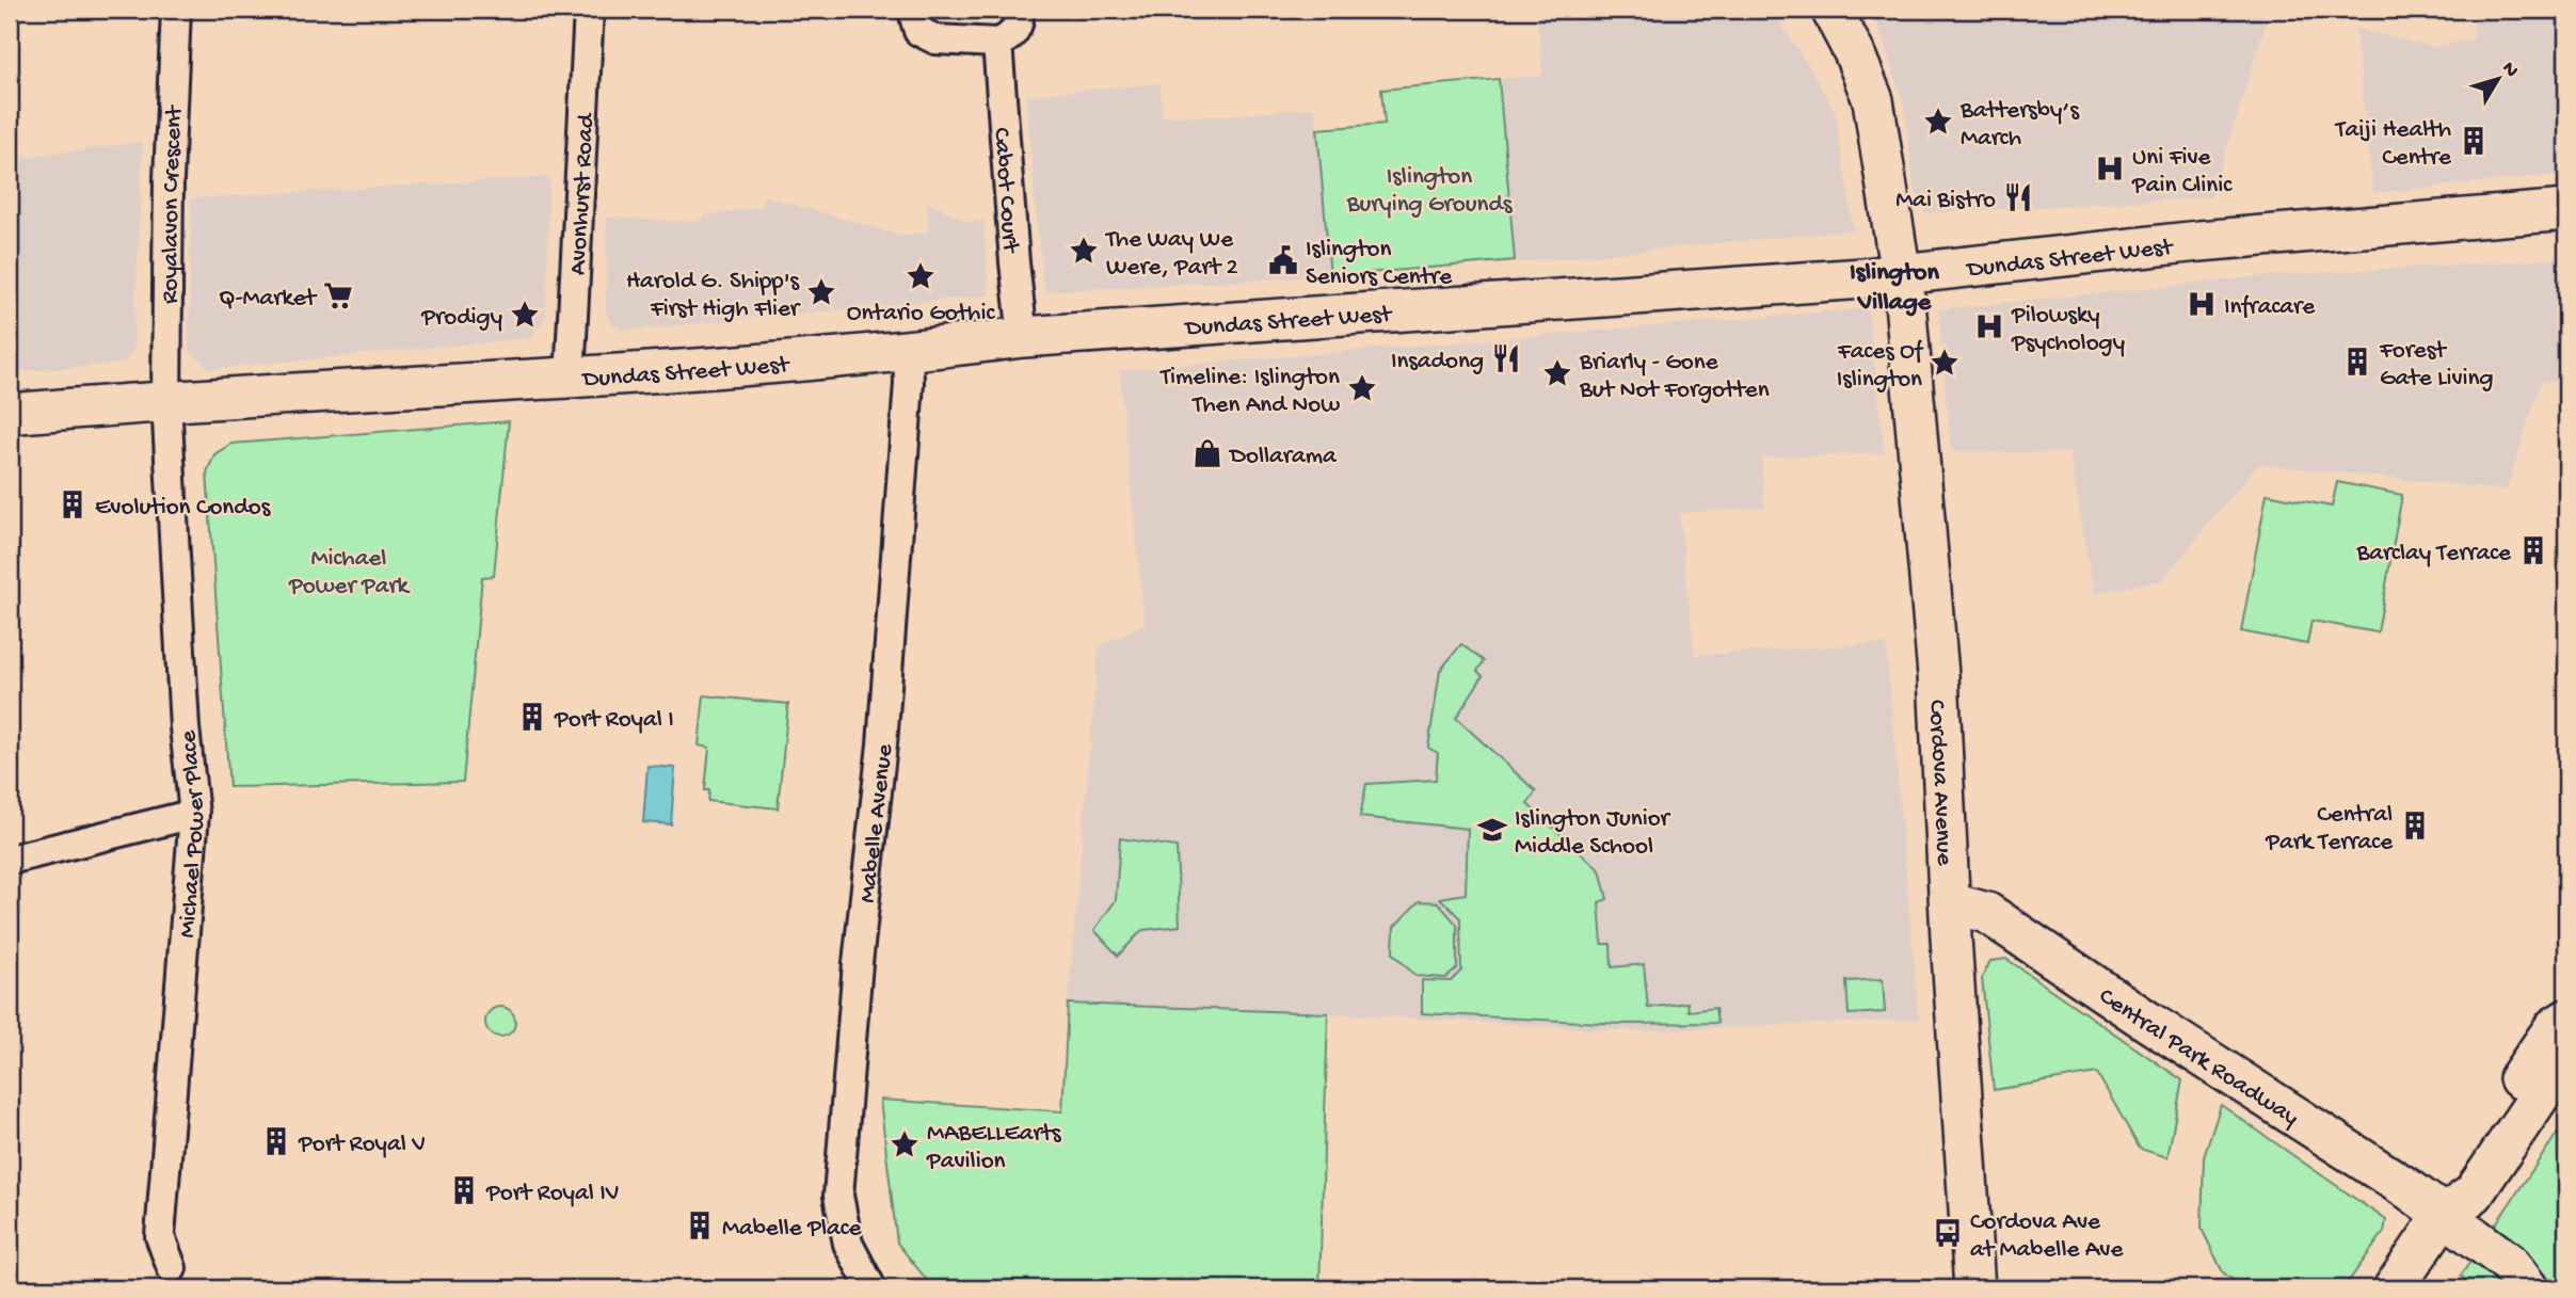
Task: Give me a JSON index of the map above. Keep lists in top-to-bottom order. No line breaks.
{"streets":{"main road":["Dundas Street West","Cordova Avenue","Central Park Roadway"],"street":["Cabot Court","Avonhurst Road","Royalavon Crescent","Mabelle Avenue","Michael Power Place"]},"crossings":[["Cabot Court","Dundas Street West"],["Avonhurst Road","Dundas Street West"],["Royalavon Crescent","Dundas Street West"],["Royalavon Crescent","Michael Power Place"],["Dundas Street West","Cordova Avenue"],["Dundas Street West","Mabelle Avenue"],["Dundas Street West","Michael Power Place"],["Cordova Avenue","Central Park Roadway"]],"districts":["Islington Village"],"parks":["Islington Burying Grounds","Michael Power Park"],"places":{"place":["Battersby’s March","The Way We Were, Part 2","Ontario Gothic","Harold G. Shipp's First High Flier","Prodigy","Faces Of Islington","Briarly - Gone But Not Forgotten","Timeline: Islington Then And Now","MABELLEarts Pavilion"],"building":["Taiji Health Centre","Forest Gate Living","Evolution Condos","Barclay Terrace","Port Royal I","Central Park Terrace","Port Royal V","Port Royal IV","Mabelle Place"],"hospital":["Uni Five Pain Clinic","Infracare","Pilowsky Psychology"],"restaurant":["Mai Bistro","Insadong"],"public building":["Islington Seniors Centre"],"supermarket":["Q-Market"],"shop":["Dollarama"],"school or university":["Islington Junior Middle School"],"bus stop":["Cordova Ave at Mabelle Ave"]},"north":"top right"}
